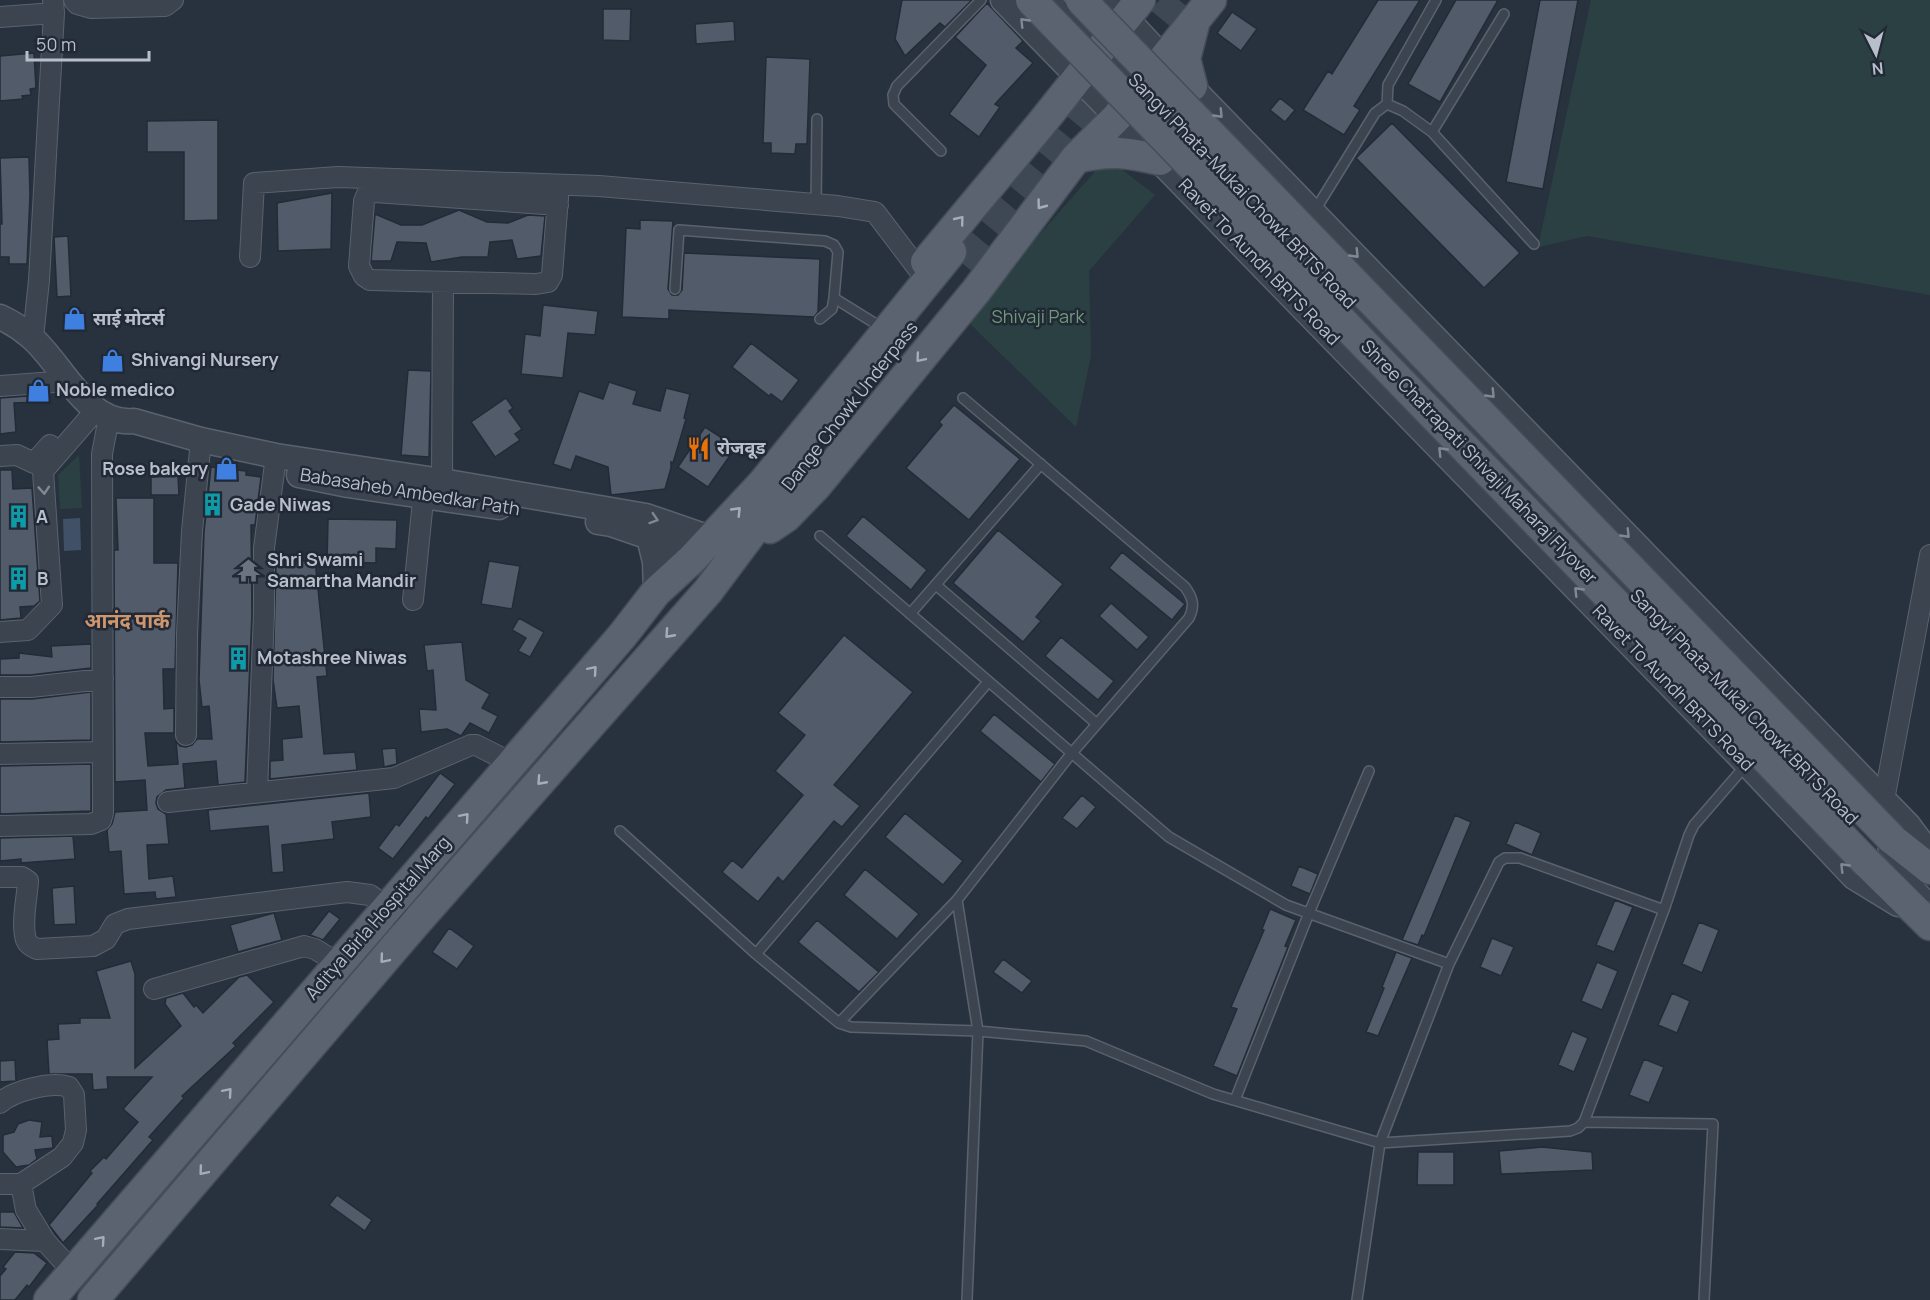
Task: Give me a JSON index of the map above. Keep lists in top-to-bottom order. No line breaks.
{"streets":{"main road":["Dange Chowk Underpass","Shree Chatrapati Shivaji Maharaj Flyover","Aditya Birla Hospital Marg"],"street":["Ravet To Aundh BRTS Road","Babasaheb Ambedkar Path"],"lane":["Sangvi Phata-Mukai Chowk BRTS Road"]},"crossings":[["Ravet To Aundh BRTS Road","Shree Chatrapati Shivaji Maharaj Flyover"],["Dange Chowk Underpass","Babasaheb Ambedkar Path"],["Dange Chowk Underpass","Aditya Birla Hospital Marg"],["Babasaheb Ambedkar Path","Aditya Birla Hospital Marg"]],"districts":["आनंद पार्क"],"parks":["Shivaji Park"],"places":{"shop":["साई मोटर्स","Shivangi Nursery","Noble medico","Rose bakery"],"restaurant":["रोजवूड"],"building":["Gade Niwas","A","B","Motashree Niwas"],"temple":["Shri Swami Samartha Mandir"]},"scale_bar":"50 m","north":"bottom"}
